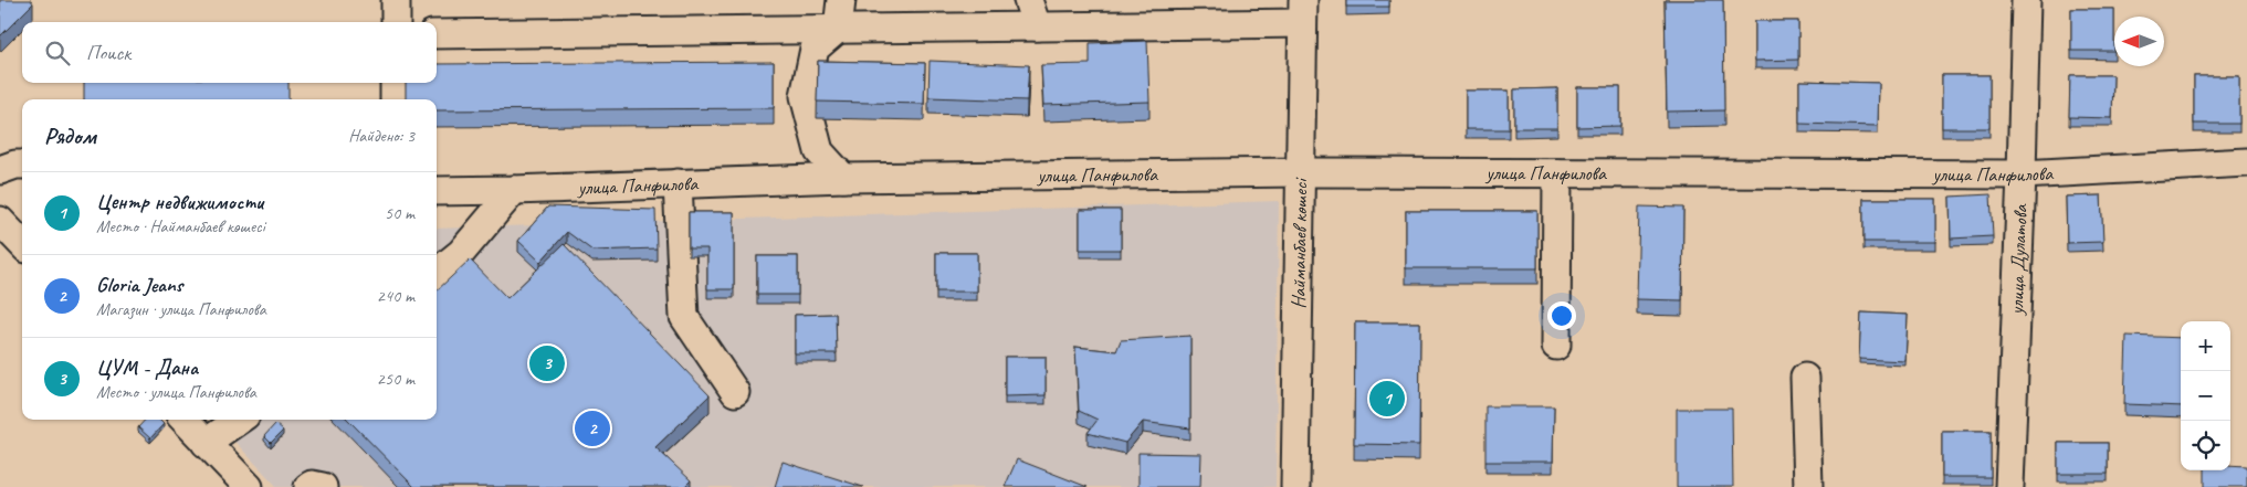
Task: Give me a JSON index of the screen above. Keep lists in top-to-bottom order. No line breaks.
{"streets":{"street":["улица Панфилова","Найманбаев көшесі","улица Дулатова"]},"crossings":[["улица Панфилова","Найманбаев көшесі"],["улица Панфилова","улица Дулатова"]],"north":"left","page":{"search":"Поиск","heading":["Рядом","Найдено: 3"],"list":[{"mark":"1","name":"Центр недвижимости","note":"Место · Найманбаев көшесі","value":"50 m"},{"mark":"2","name":"Gloria Jeans","note":"Магазин · улица Панфилова","value":"240 m"},{"mark":"3","name":"ЦУМ - Дана","note":"Место · улица Панфилова","value":"250 m"}],"map_buttons":["+","−"],"pins":["3","1","2"]}}
